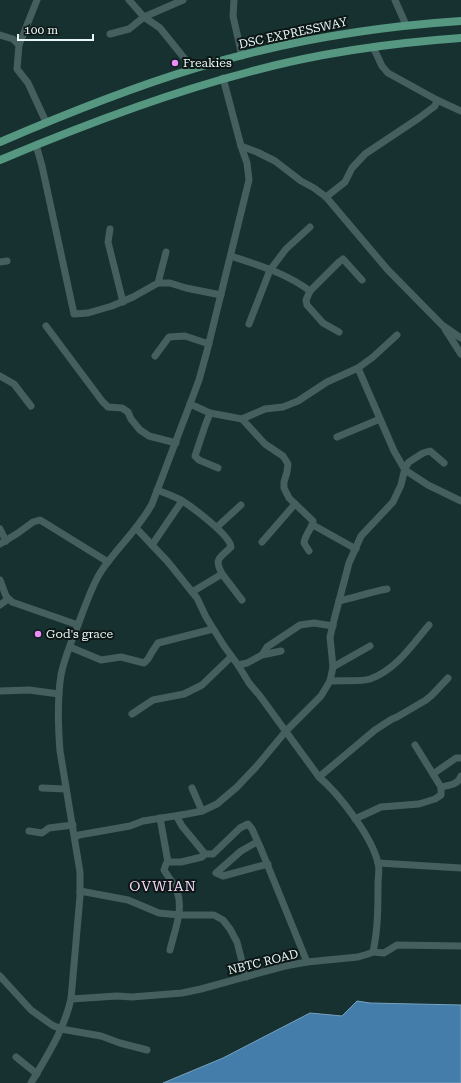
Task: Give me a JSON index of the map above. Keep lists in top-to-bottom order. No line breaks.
{"streets":{"main road":["DSC EXPRESSWAY"],"street":["NBTC ROAD"]},"districts":["OVWIAN"],"places":["Freakies","God's grace"],"scale_bar":"100 m"}
